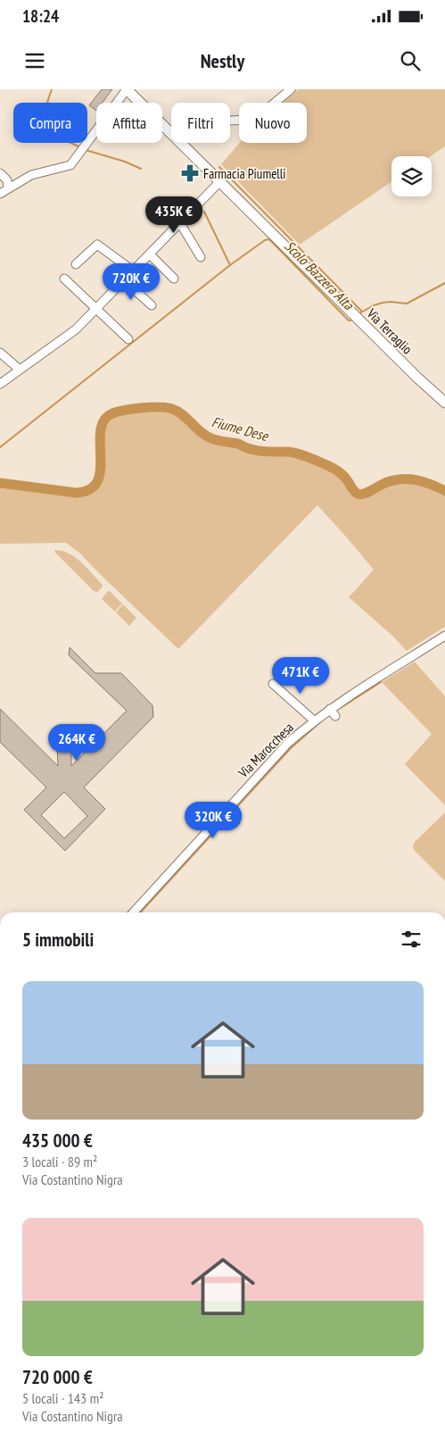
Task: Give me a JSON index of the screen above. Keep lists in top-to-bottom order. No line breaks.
{"streets":{"main road":["Via Terraglio"],"street":["Via Marocchesa"]},"water":["Scolo Bazzera Alta","Fiume Dese"],"places":{"pharmacy":["Farmacia Piumelli"]},"page":{"status":"18:24","header":"Nestly","chip":["Compra","Affitta","Filtri","Nuovo"],"price":["435K €","720K €","471K €","264K €","320K €"],"heading":"5 immobili","list":[{"name":"435 000 €","note":"3 locali · 89 m² · Via Costantino Nigra"},{"name":"720 000 €","note":"5 locali · 143 m² · Via Costantino Nigra"}]}}
